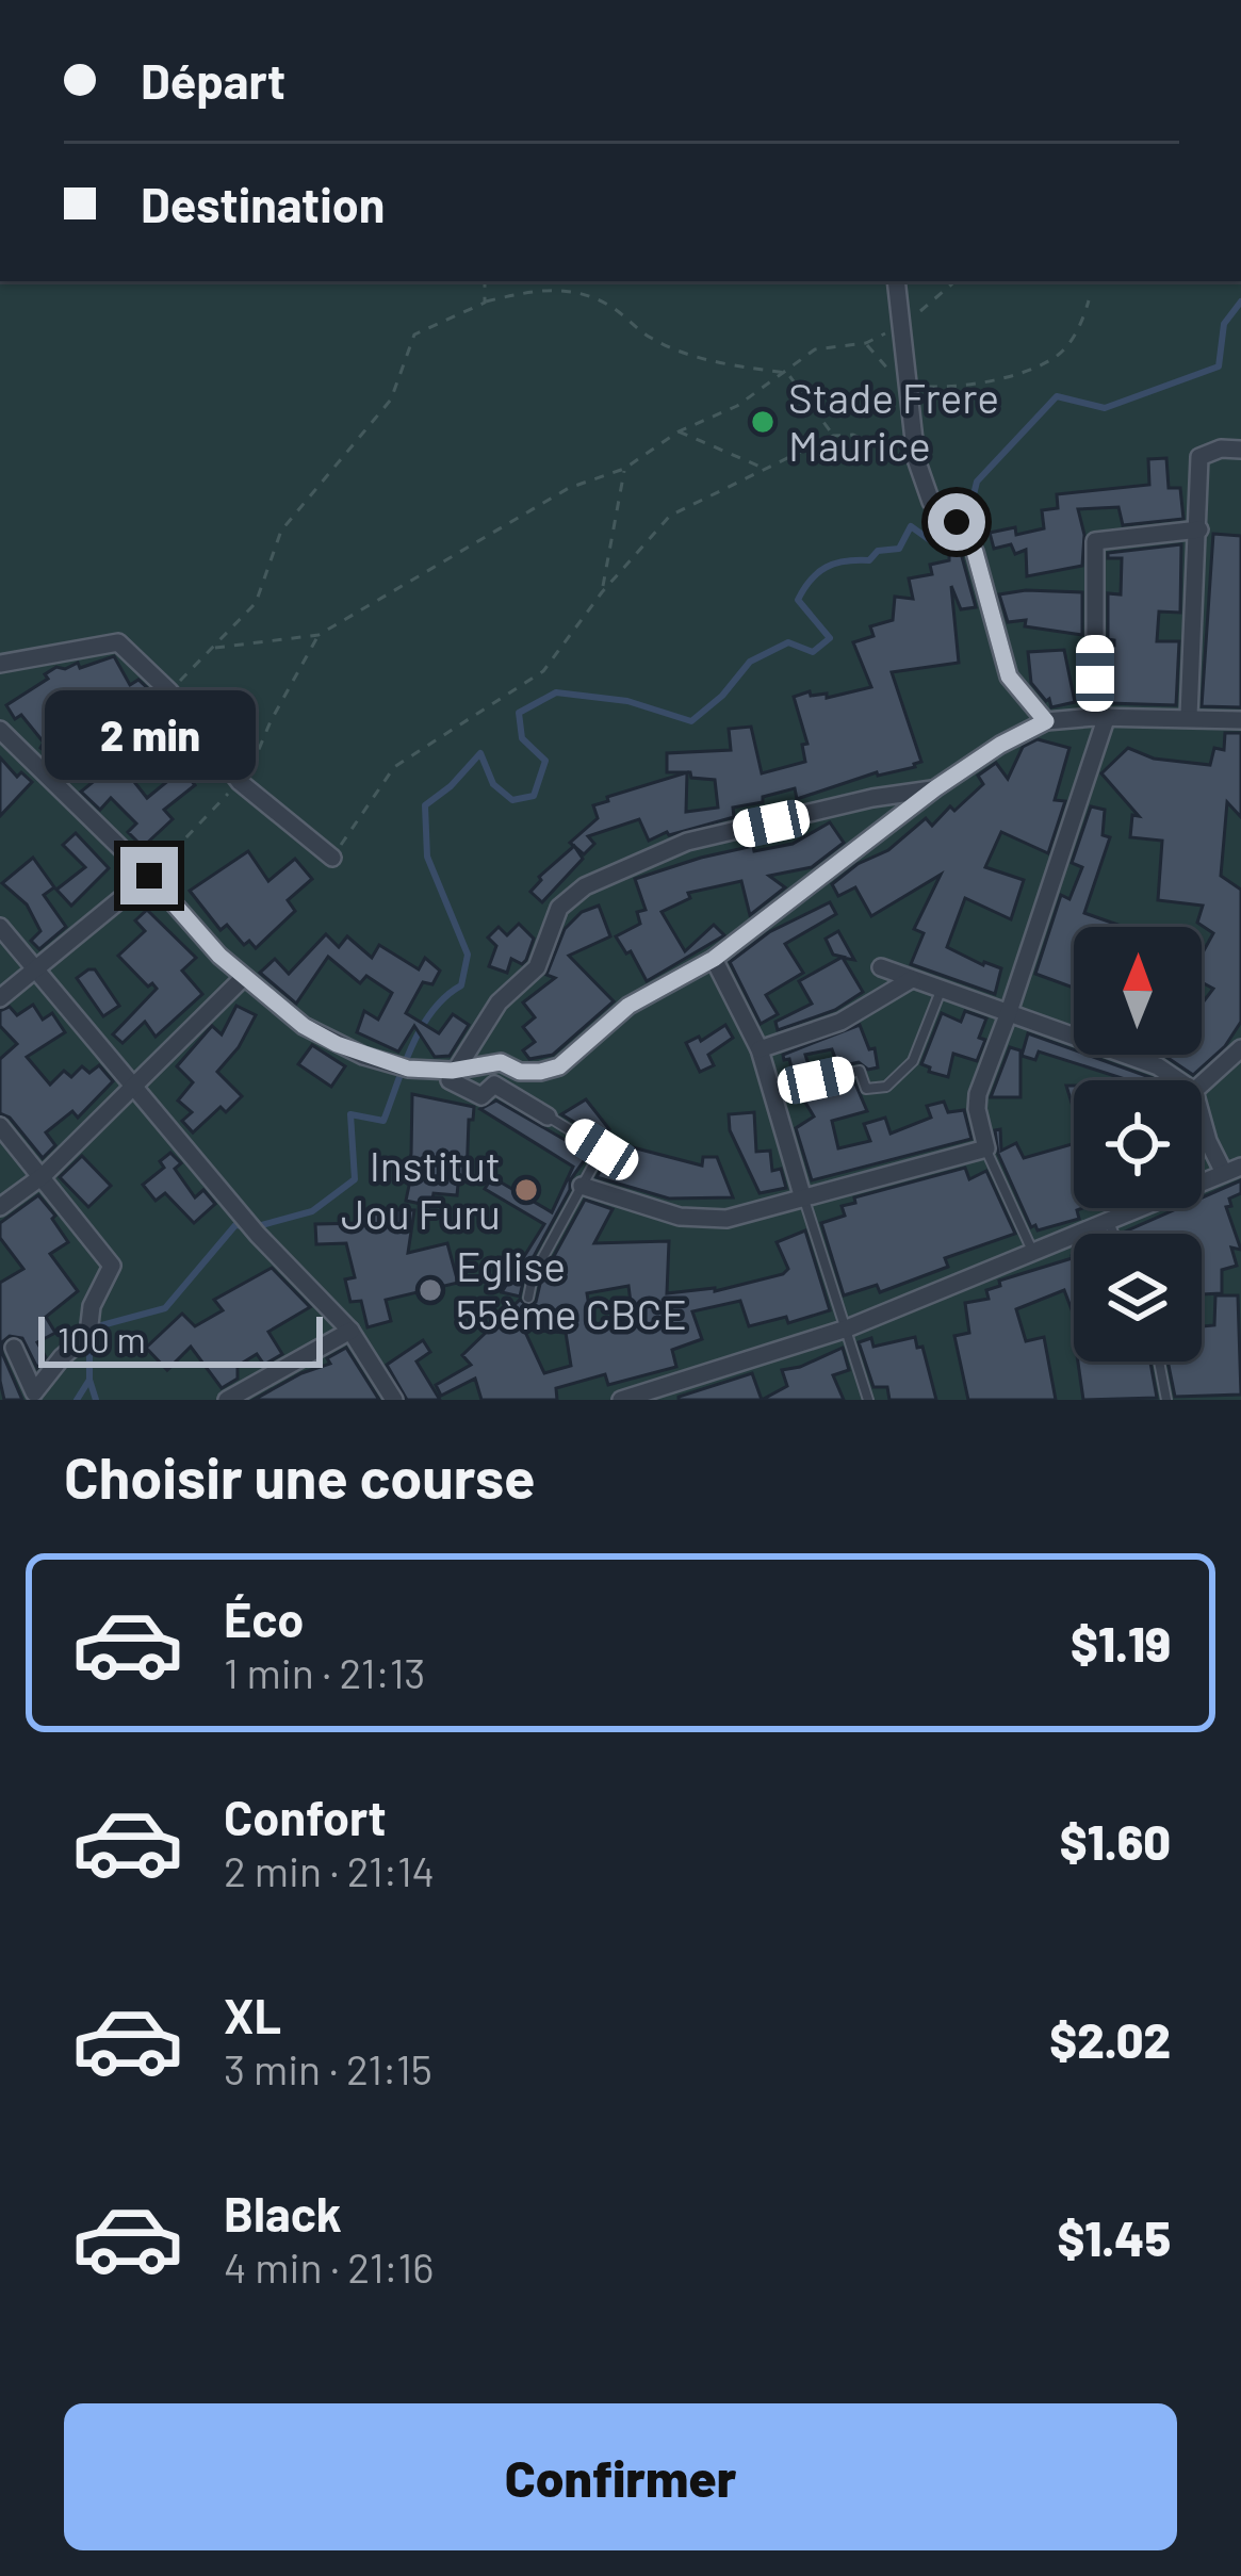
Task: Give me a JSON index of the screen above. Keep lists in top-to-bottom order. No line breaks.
{"places":["Stade Frere Maurice","Institut Jou Furu","Eglise 55ème CBCE"],"scale_bar":"100 m","north":"top","page":{"banner":["Départ","Destination"],"bubble":"2 min","scale":"100 m","heading":"Choisir une course","list":[{"name":"Éco","note":"1 min · 21:13","value":"$1.19"},{"name":"Confort","note":"2 min · 21:14","value":"$1.60"},{"name":"XL","note":"3 min · 21:15","value":"$2.02"},{"name":"Black","note":"4 min · 21:16","value":"$1.45"}],"buttons":"Confirmer"}}
